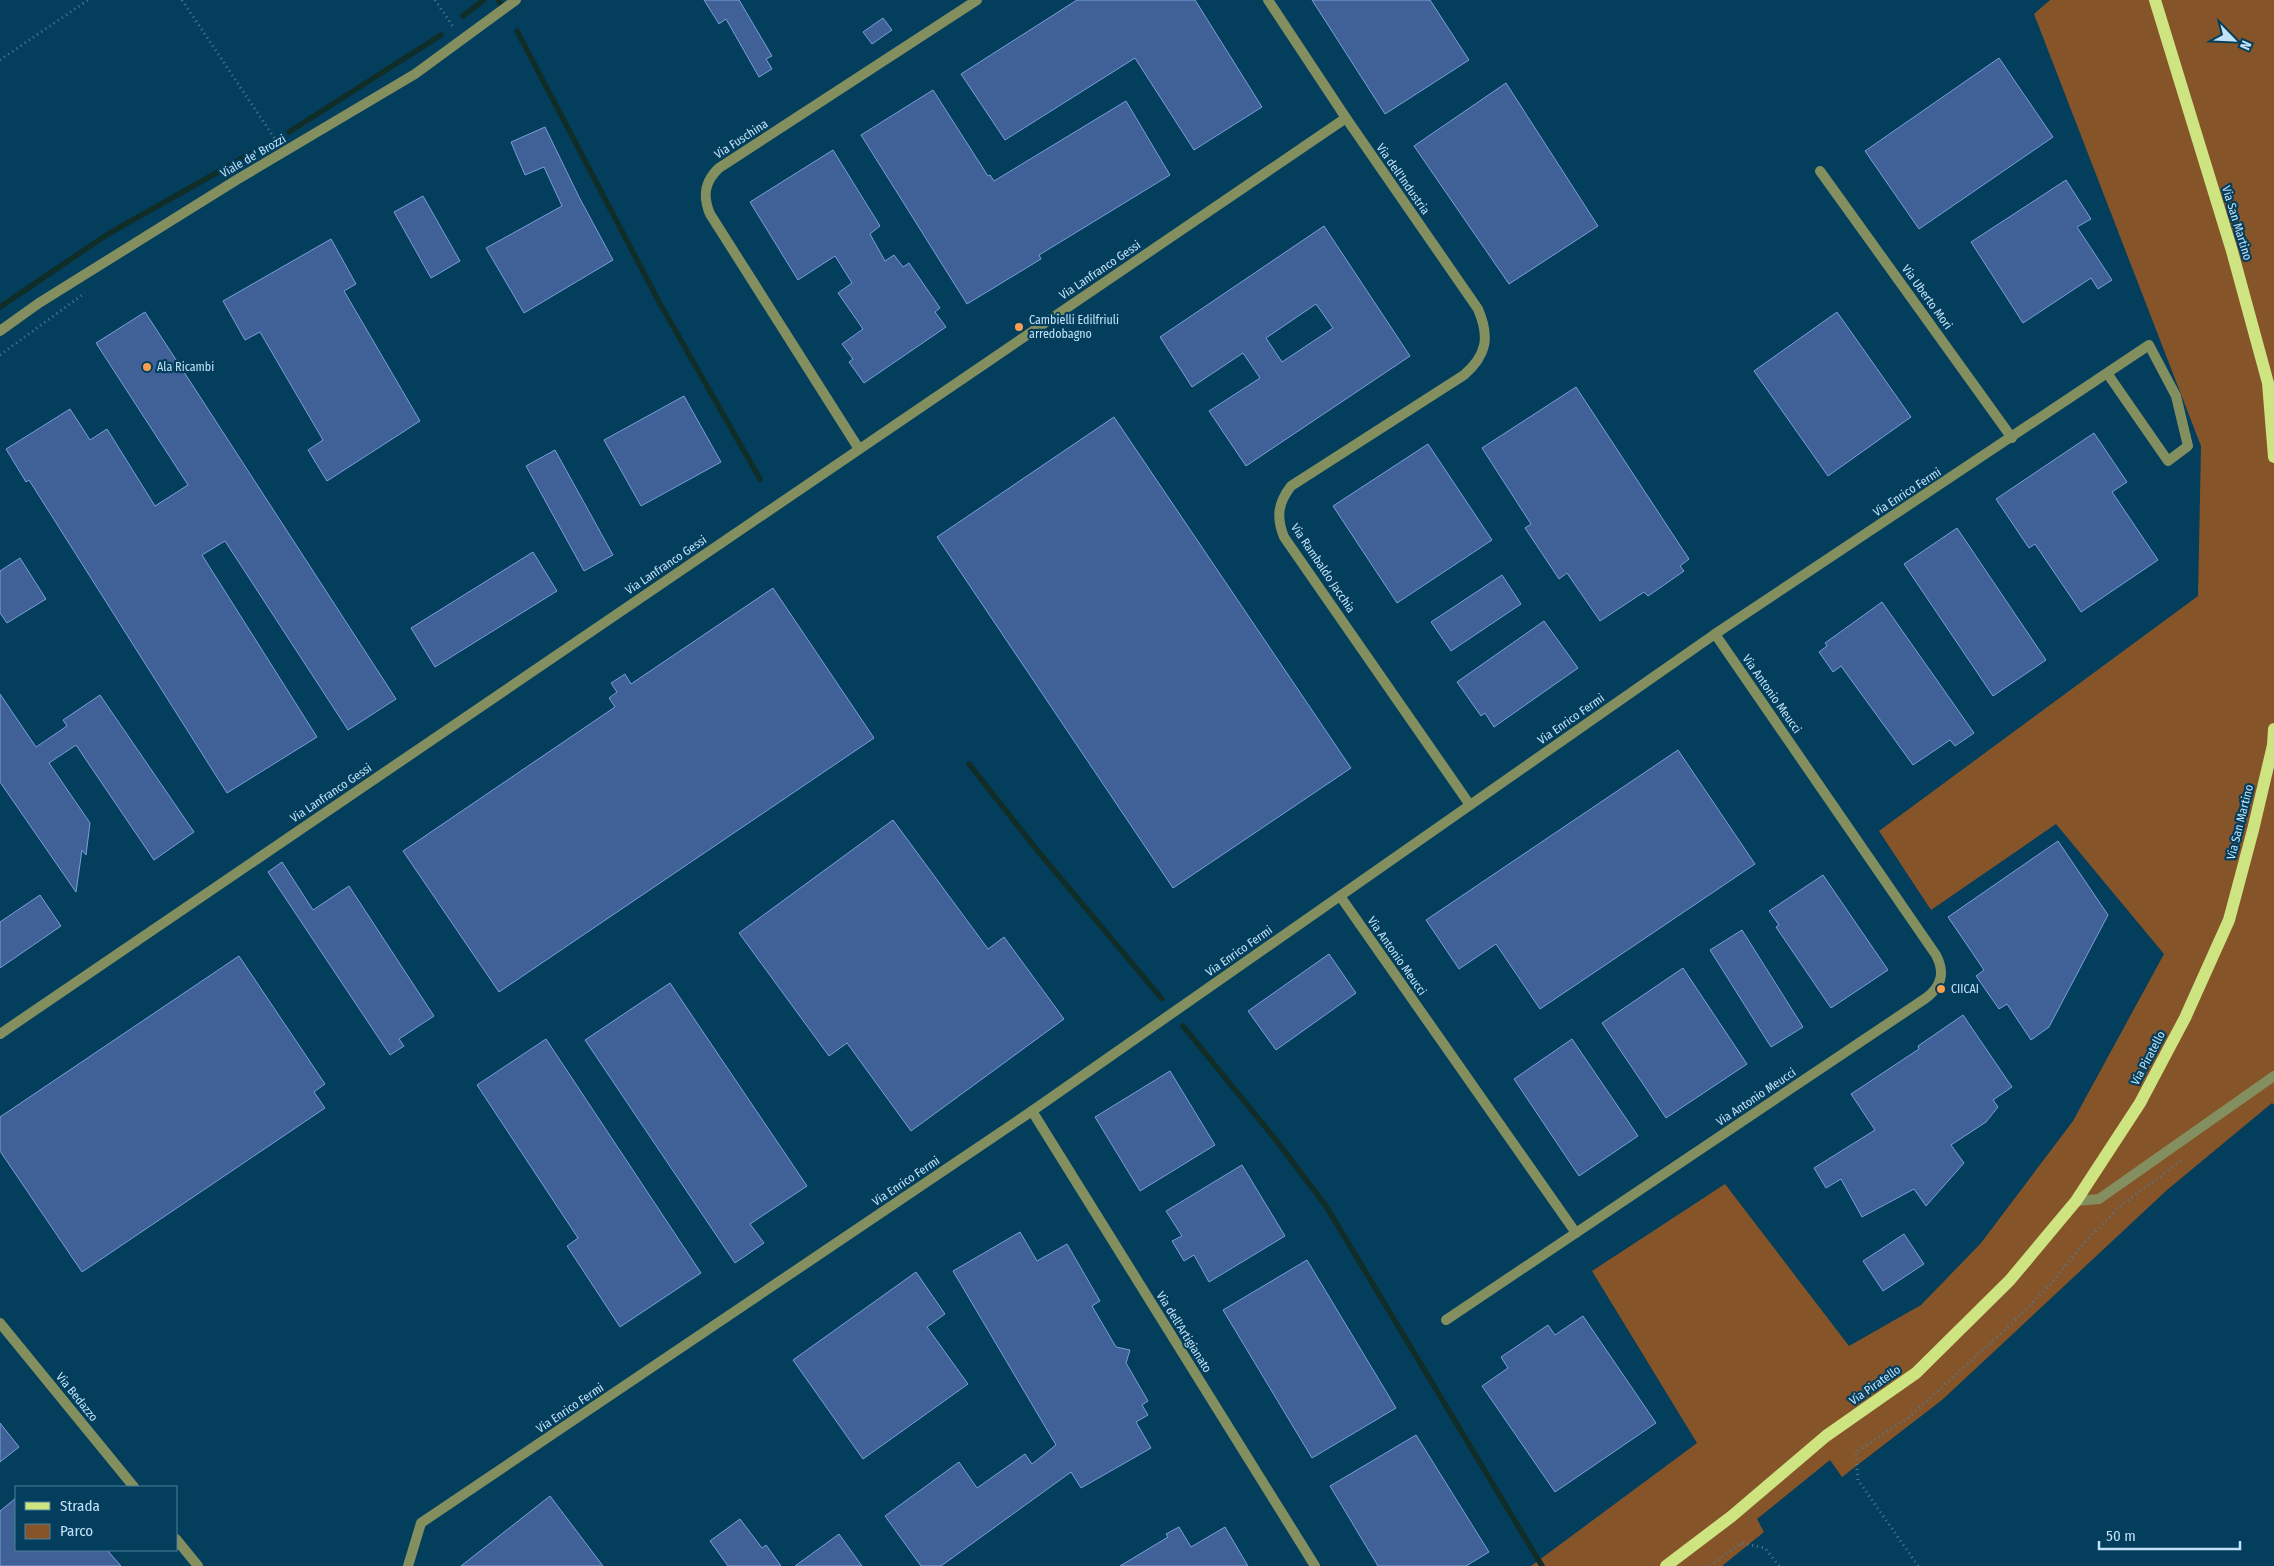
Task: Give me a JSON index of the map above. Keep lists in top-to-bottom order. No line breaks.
{"streets":{"main road":["Via San Martino","Via Piratello"],"street":["Via Fuschina","Viale de' Brozzi","Via dell'Industria","Via Lanfranco Gessi","Via Uberto Mori","Via Enrico Fermi","Via Rambaldo Jacchia","Via Antonio Meucci","Via dell'Artigianato","Via Bedazzo"]},"crossings":[["Via Fuschina","Via Lanfranco Gessi"],["Via dell'Industria","Via Lanfranco Gessi"],["Via dell'Industria","Via Rambaldo Jacchia"],["Via San Martino","Via Piratello"],["Via Uberto Mori","Via Enrico Fermi"],["Via Enrico Fermi","Via Rambaldo Jacchia"],["Via Enrico Fermi","Via Antonio Meucci"],["Via Enrico Fermi","Via dell'Artigianato"]],"places":["Cambielli Edilfriuli arredobagno","Ala Ricambi","CIICAI"],"legend":["Strada","Parco"],"scale_bar":"50 m","north":"bottom right"}
